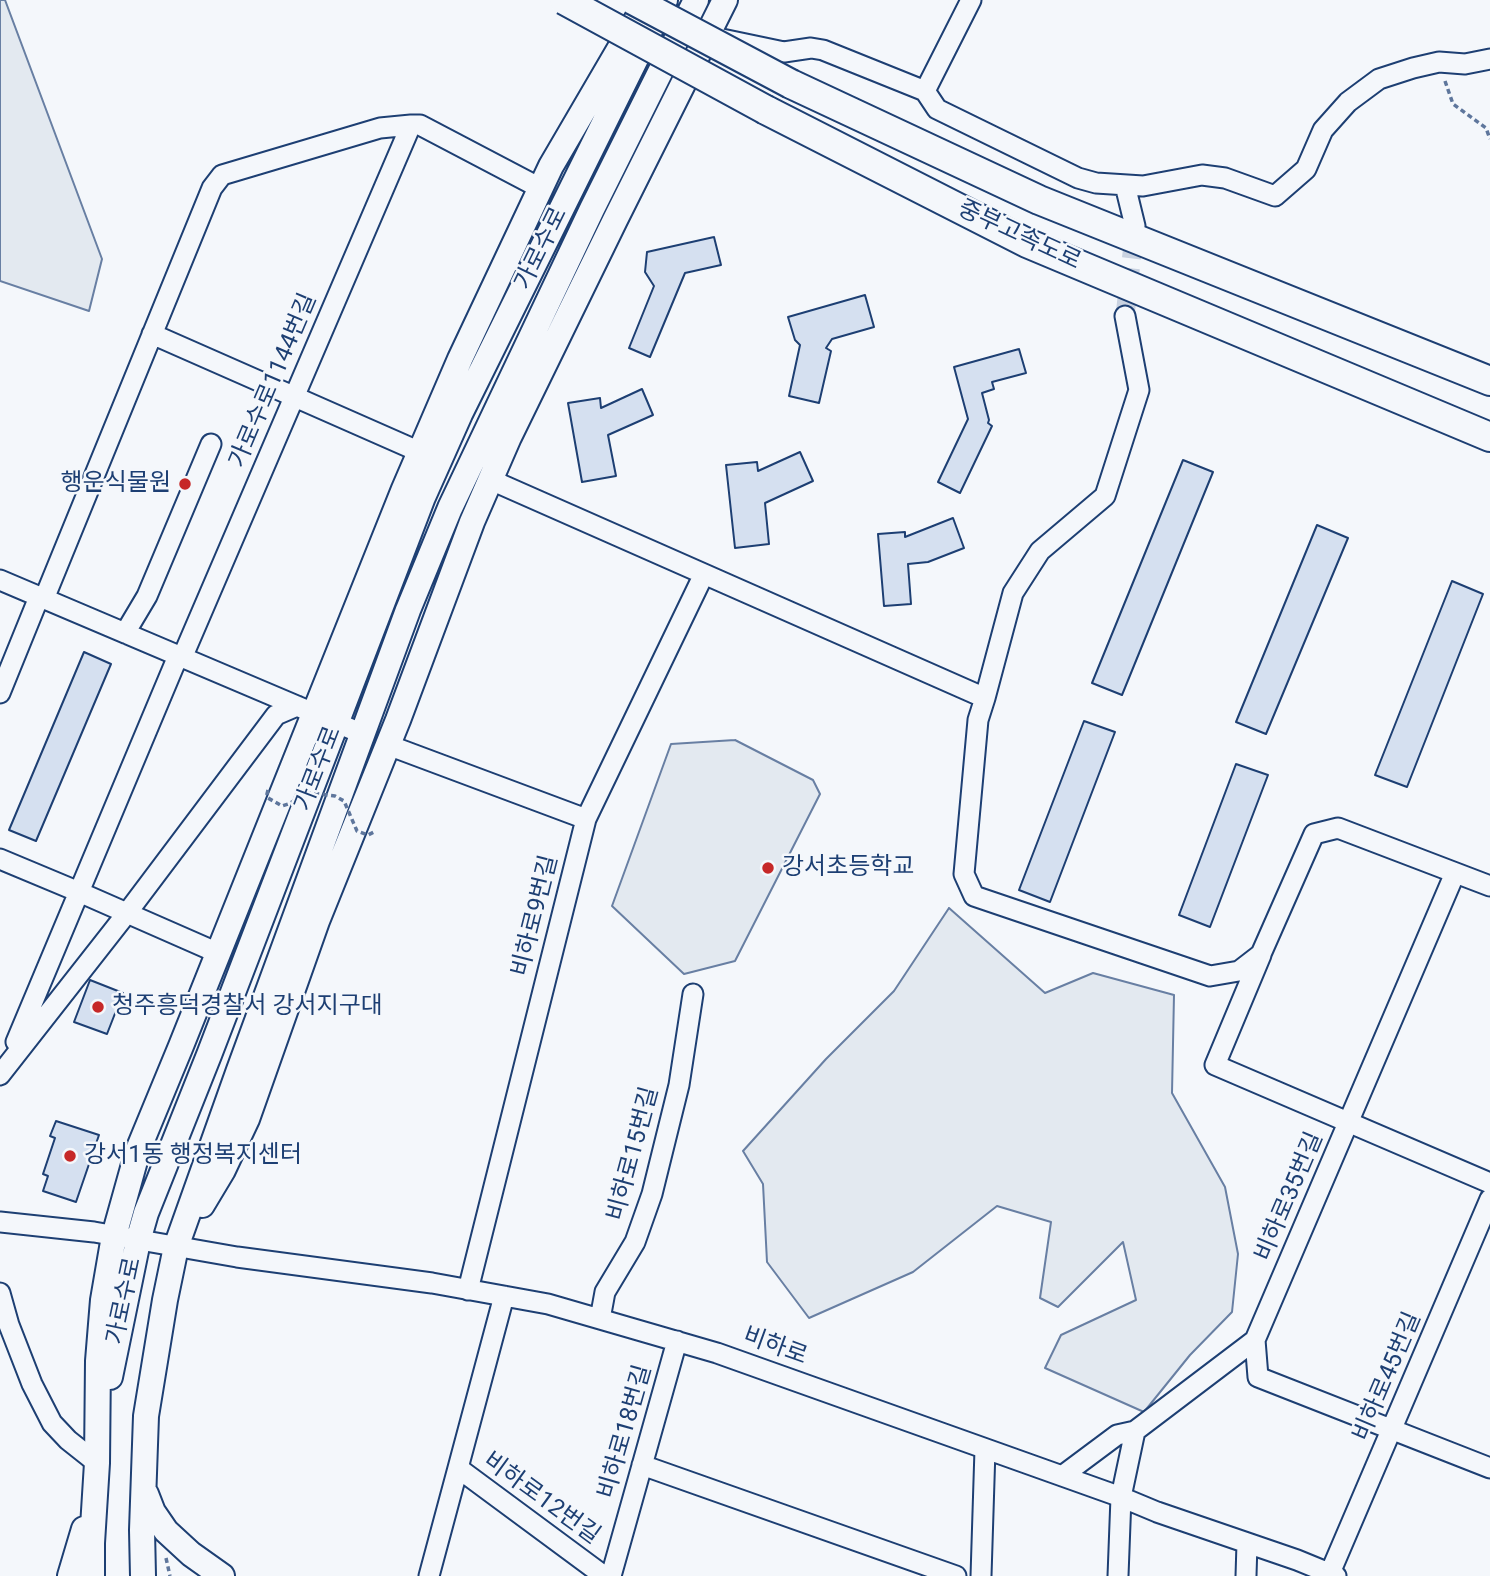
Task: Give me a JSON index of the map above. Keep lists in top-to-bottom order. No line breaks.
{"streets":{"highway":["중부고속도로"],"main road":["가로수로"],"street":["가로수로1144번길","비하로9번길","비하로15번길","비하로35번길","비하로","비하로45번길","비하로18번길","비하로12번길"]},"crossings":[["가로수로","비하로"],["비하로9번길","비하로"],["비하로15번길","비하로"],["비하로35번길","비하로"],["비하로","비하로45번길"],["비하로","비하로18번길"],["비하로","비하로12번길"]],"places":["행운식물원","강서초등학교","청주흥덕경찰서 강서지구대","강서1동 행정복지센터"]}
